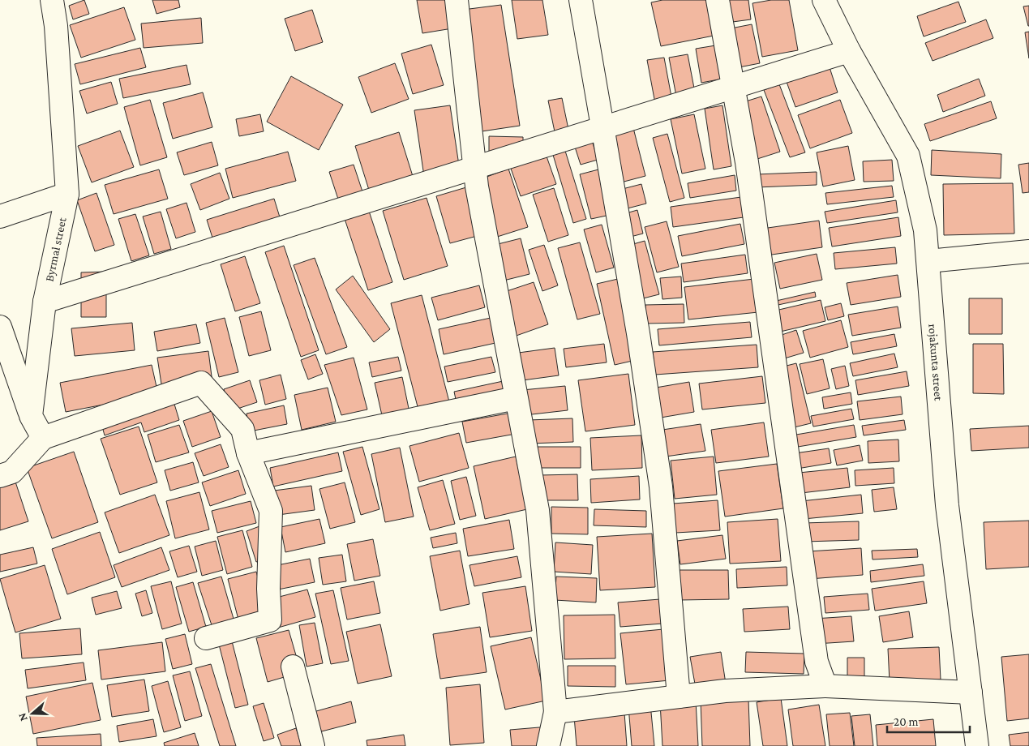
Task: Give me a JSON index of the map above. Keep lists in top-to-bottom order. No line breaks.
{"streets":{"street":["Byrmal street","rojakunta street"]},"scale_bar":"20 m","north":"left"}
